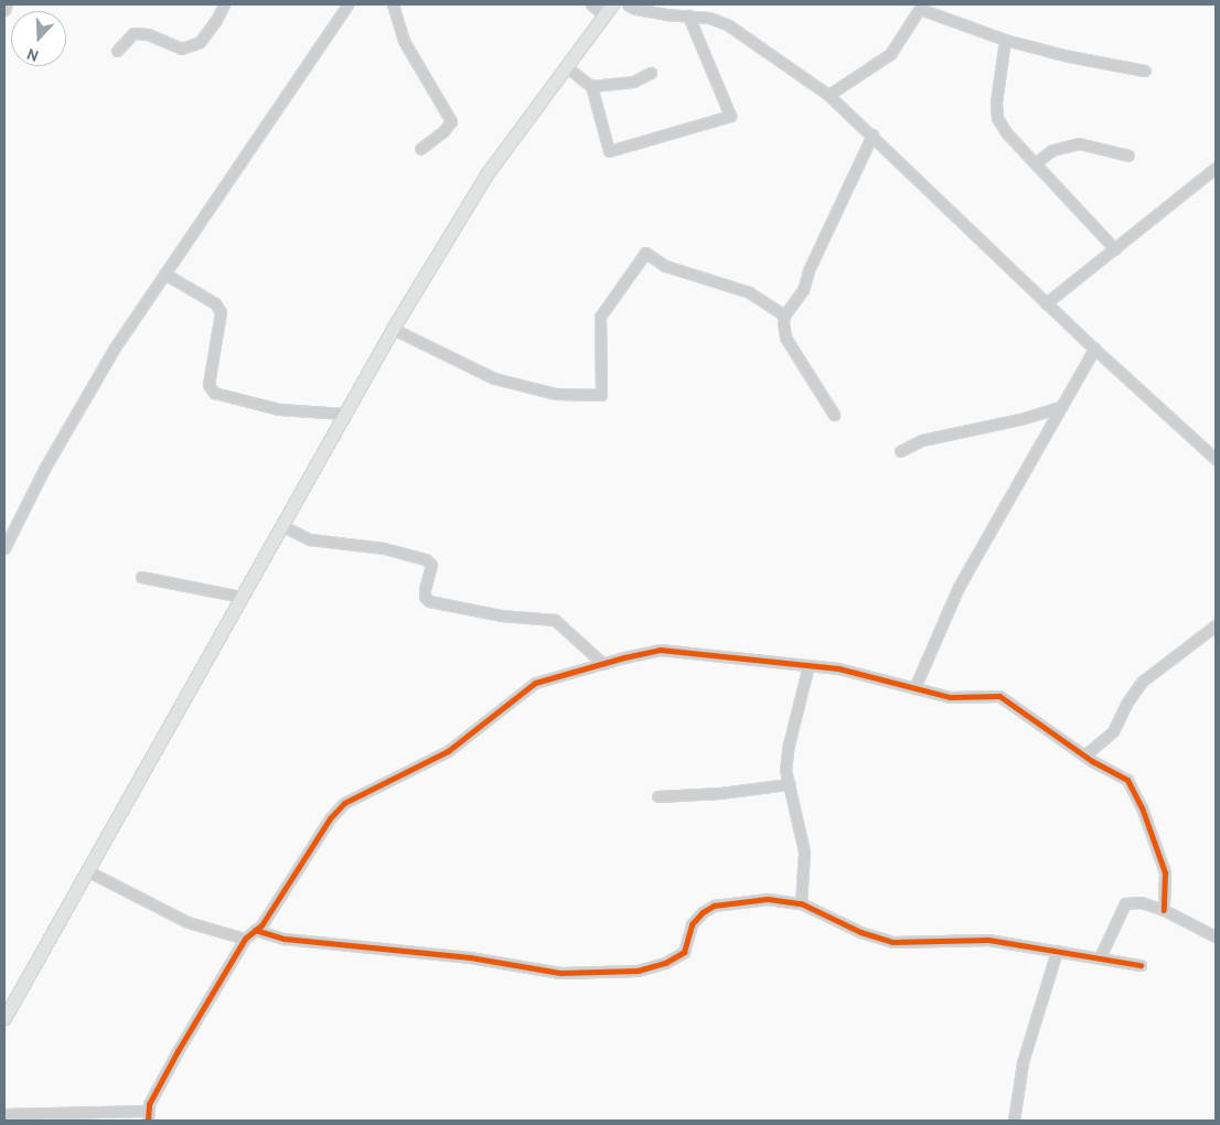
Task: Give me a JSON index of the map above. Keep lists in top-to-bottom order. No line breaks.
{"north":"bottom"}
